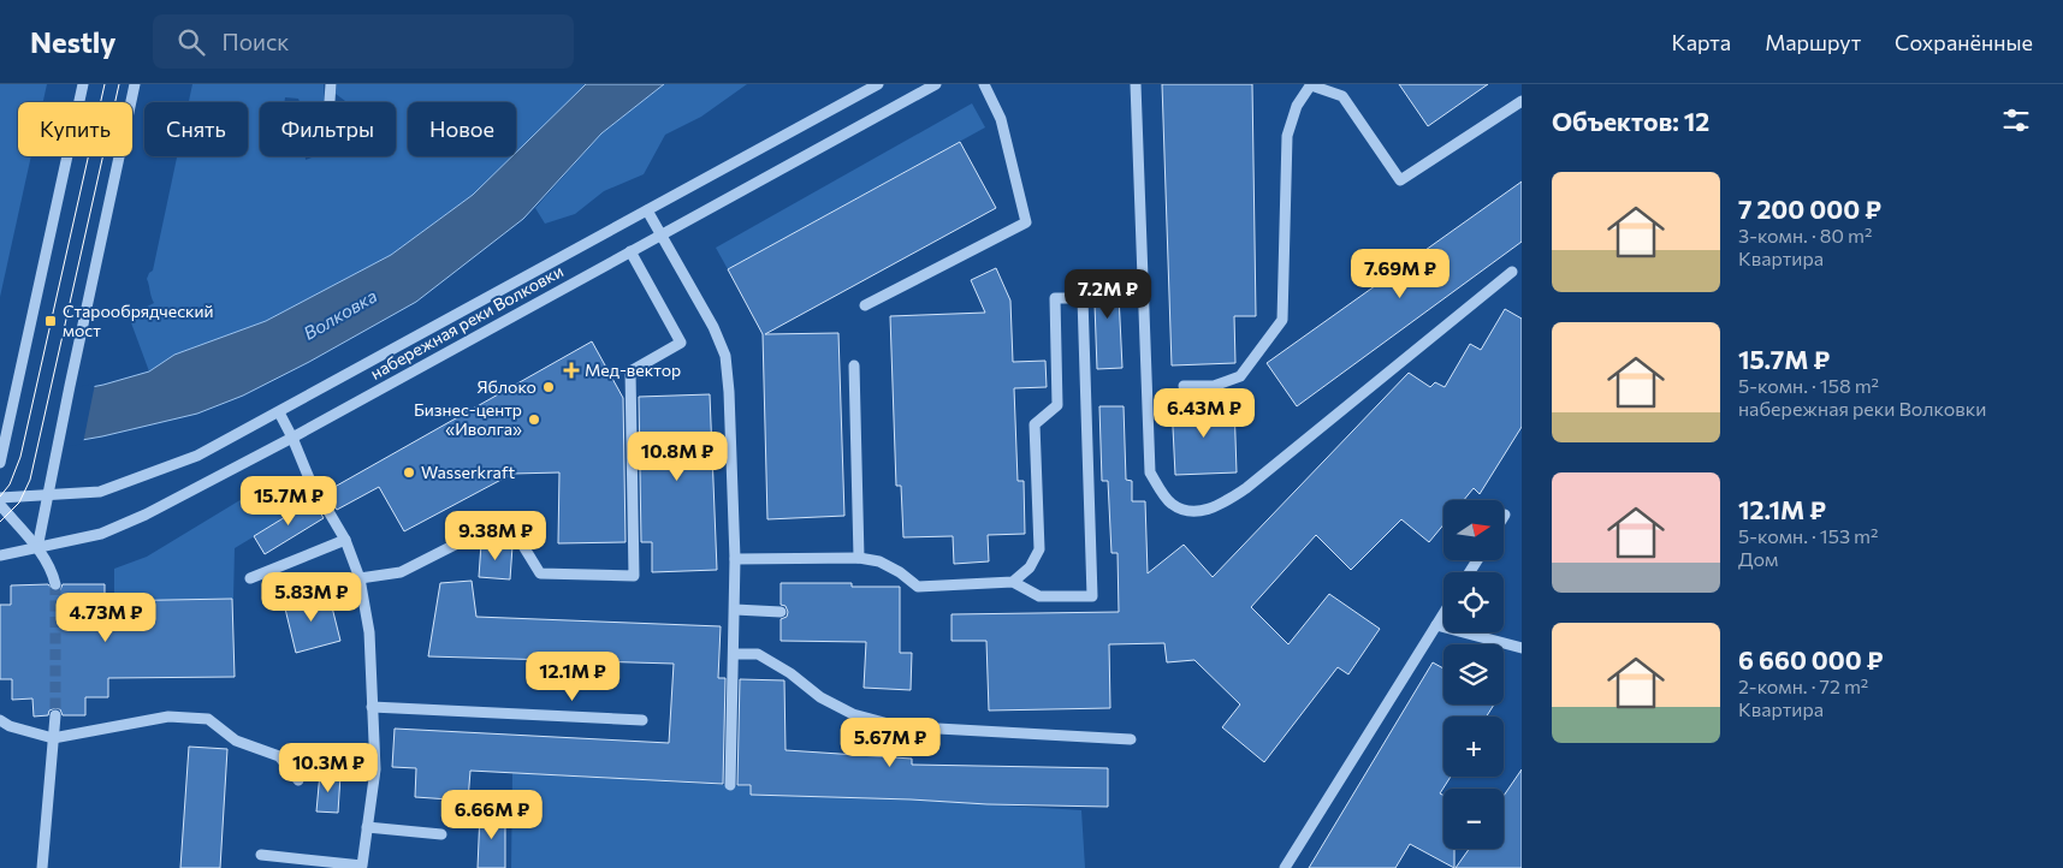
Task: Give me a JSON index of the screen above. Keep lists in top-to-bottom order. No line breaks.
{"streets":{"street":["набережная реки Волковки"]},"water":["Волковка"],"places":{"transit":["Старообрядческий мост"],"health":["Мед-вектор"],"other":["Яблоко","Бизнес-центр «Иволга»","Wasserkraft"]},"north":"right","page":{"header":"Nestly","search":"Поиск","nav":["Карта","Маршрут","Сохранённые"],"heading":"Объектов: 12","chip":["Купить","Снять","Фильтры","Новое"],"list":[{"name":"7 200 000 ₽","note":"3-комн. · 80 m² · Квартира"},{"name":"15.7M ₽","note":"5-комн. · 158 m² · набережная реки Волковки"},{"name":"12.1M ₽","note":"5-комн. · 153 m² · Дом"},{"name":"6 660 000 ₽","note":"2-комн. · 72 m² · Квартира"}],"price":["7.69M ₽","7.2M ₽","6.43M ₽","10.8M ₽","15.7M ₽","9.38M ₽","5.83M ₽","4.73M ₽","12.1M ₽","5.67M ₽","10.3M ₽","6.66M ₽"],"map_buttons":["+","−"]}}
